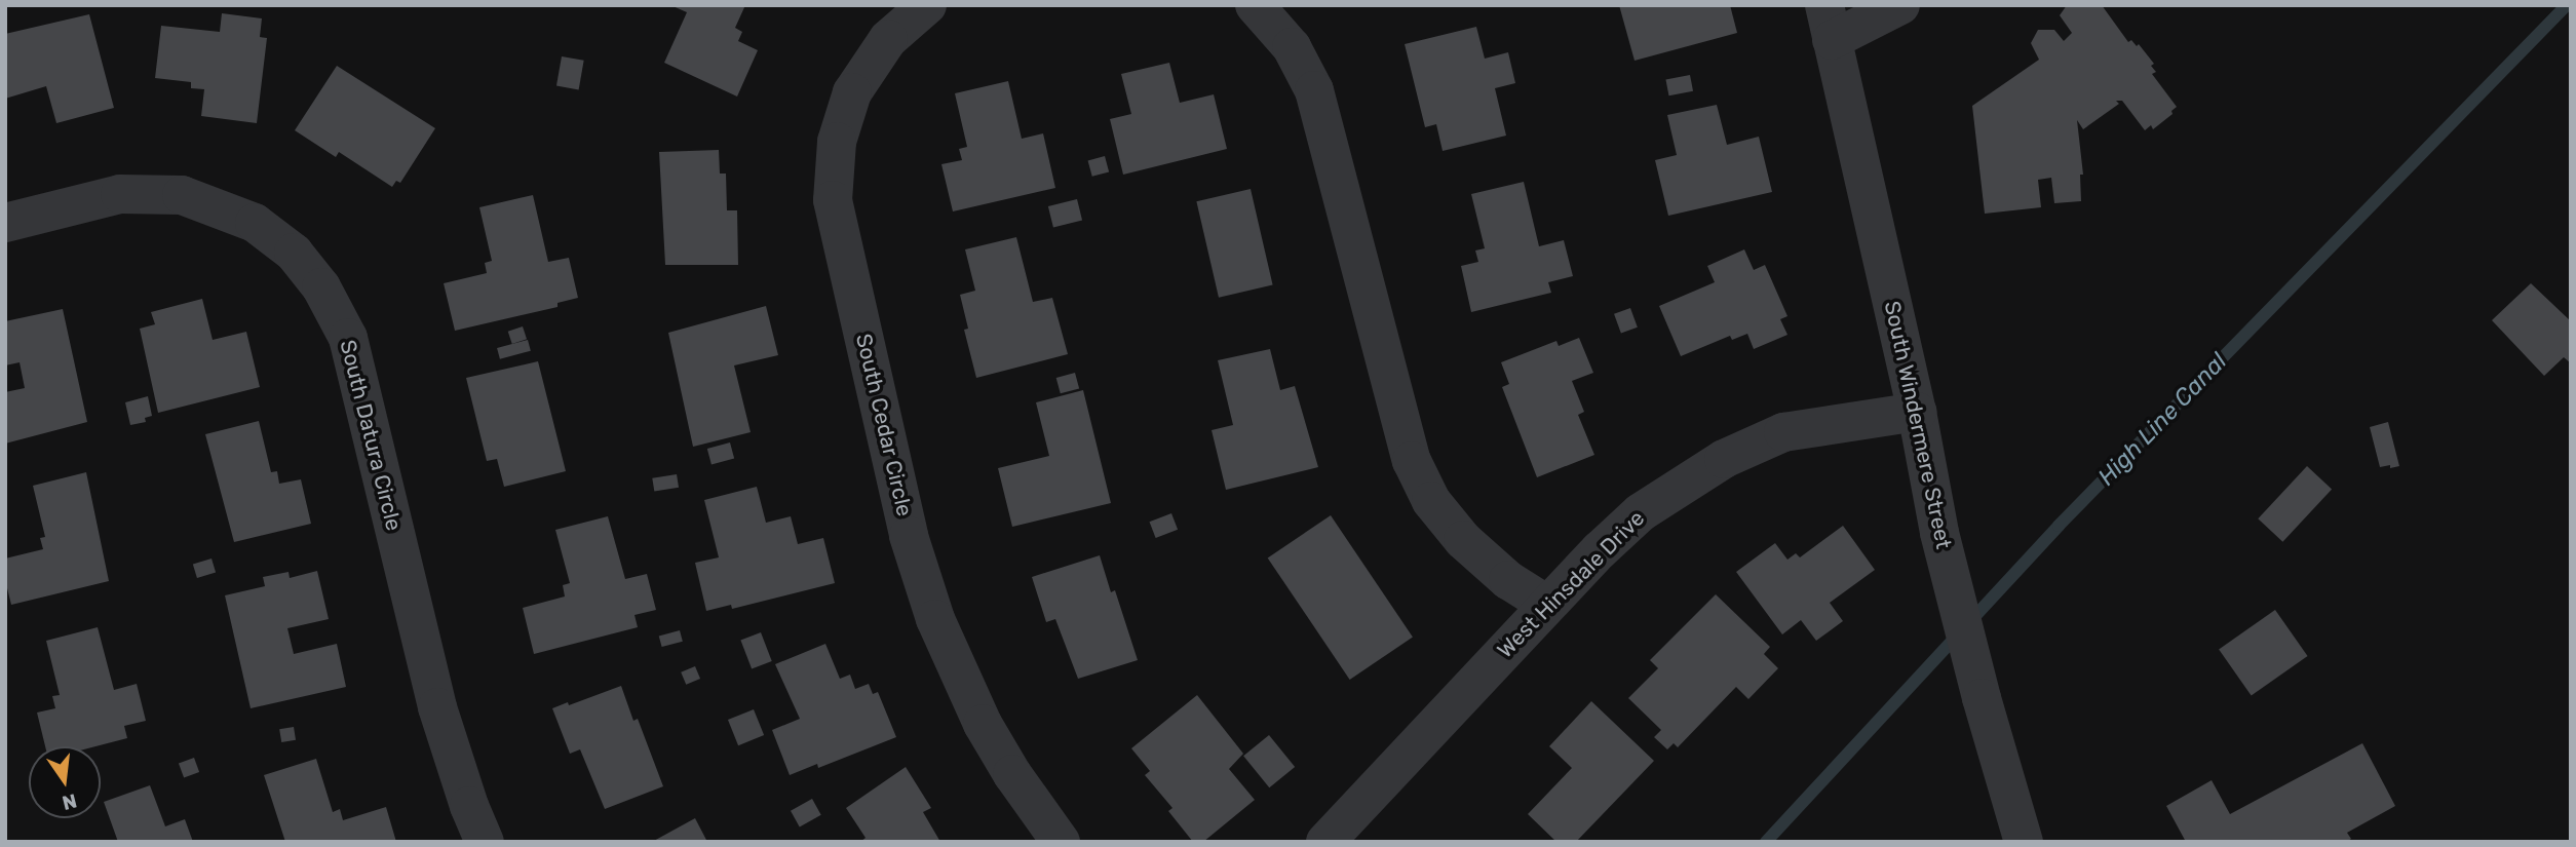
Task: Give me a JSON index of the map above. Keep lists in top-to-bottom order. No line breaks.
{"streets":{"street":["South Cedar Circle","South Windermere Street","South Datura Circle","West Hinsdale Drive"]},"crossings":[["South Windermere Street","West Hinsdale Drive"]],"water":["High Line Canal"],"north":"bottom"}
